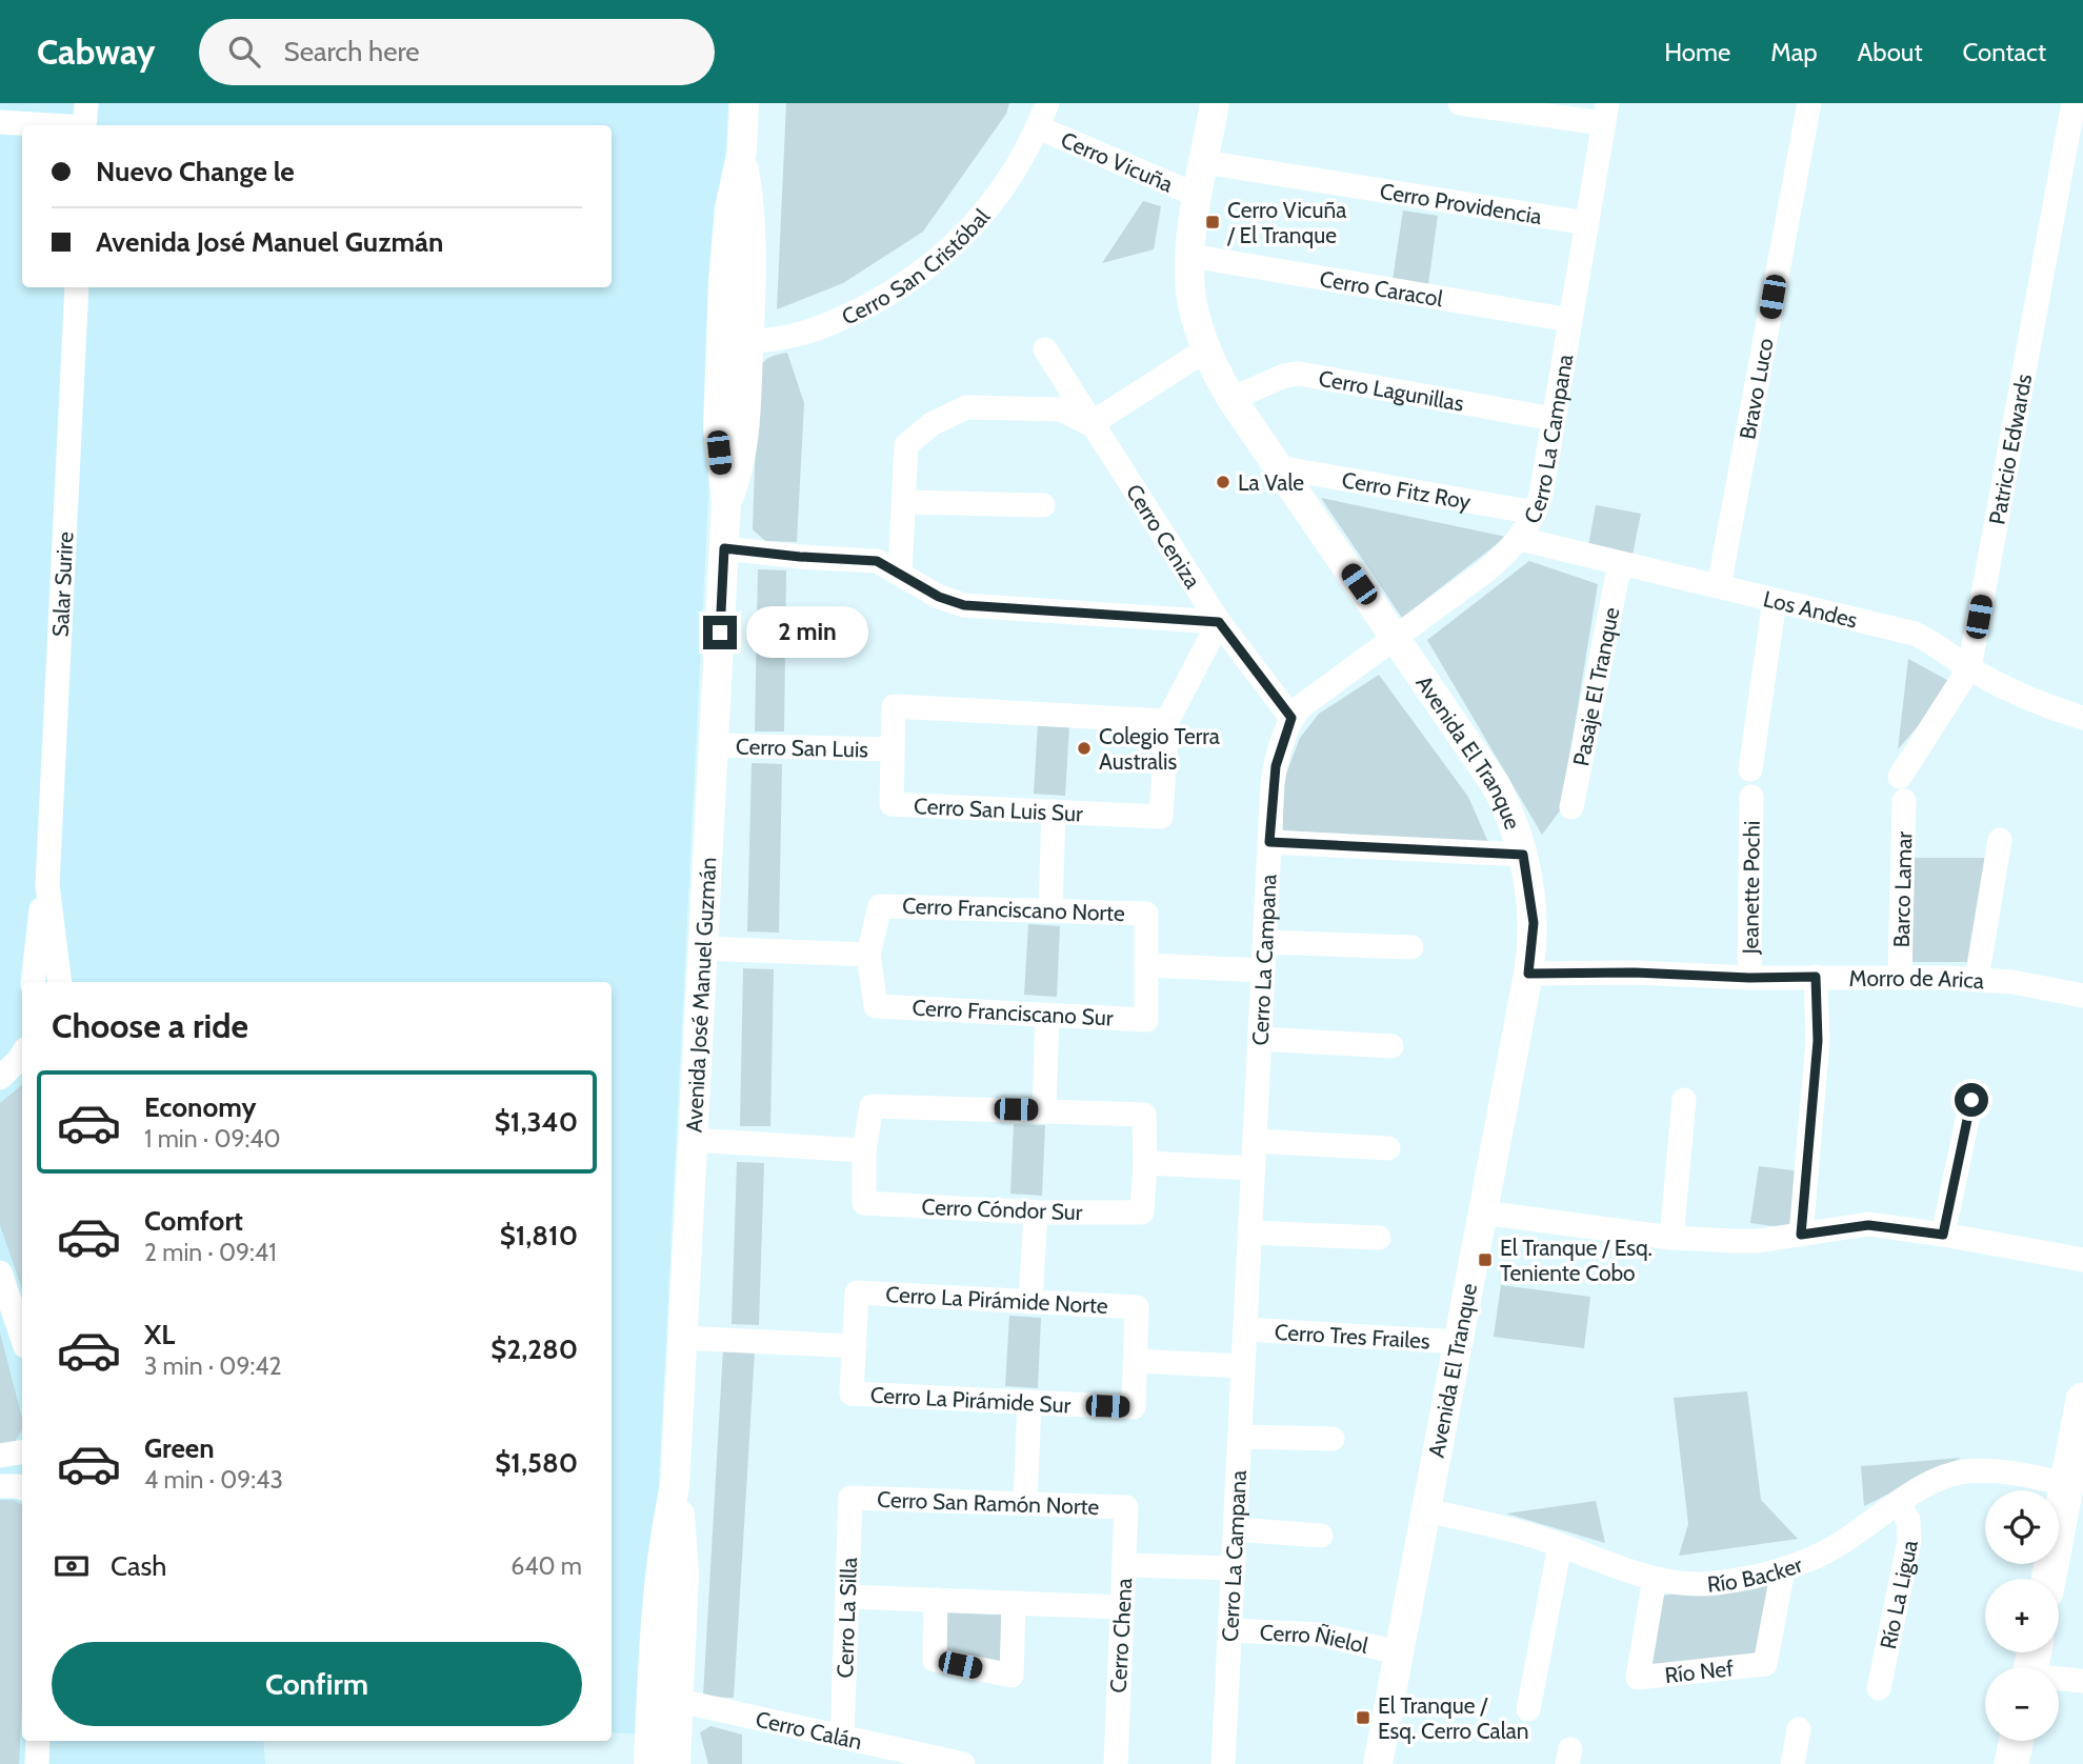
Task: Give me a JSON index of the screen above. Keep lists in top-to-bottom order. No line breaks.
{"streets":{"street":["Cerro Vicuña","Cerro Providencia","Cerro San Cristóbal","Cerro Caracol","Bravo Luco","Cerro Lagunillas","Cerro La Campana","Patricio Edwards","Cerro Fitz Roy","Cerro Ceniza","Salar Surire","Los Andes","Pasaje El Tranque","Cerro San Luis","Avenida El Tranque","Cerro San Luis Sur","Jeanette Pochi","Barco Lamar","Cerro Franciscano Norte","Morro de Arica","Avenida José Manuel Guzmán","Cerro Franciscano Sur","Cerro Cóndor Sur","Cerro La Pirámide Norte","Cerro Tres Frailes","Cerro La Pirámide Sur","Cerro San Ramón Norte","Río Backer","Río La Ligua","Cerro La Silla","Cerro Chena","Cerro Ñielol","Río Nef","Cerro Calán"]},"crossings":[["Cerro Vicuña","Cerro San Cristóbal"],["Cerro Vicuña","Avenida El Tranque"],["Cerro Providencia","Cerro La Campana"],["Cerro Providencia","Avenida El Tranque"],["Cerro San Cristóbal","Avenida José Manuel Guzmán"],["Cerro Caracol","Cerro La Campana"],["Cerro Caracol","Avenida El Tranque"],["Bravo Luco","Los Andes"],["Cerro Lagunillas","Cerro La Campana"],["Cerro Lagunillas","Avenida El Tranque"],["Cerro La Campana","Cerro Fitz Roy"],["Cerro La Campana","Cerro Ceniza"],["Cerro La Campana","Los Andes"],["Cerro La Campana","Avenida El Tranque"],["Cerro La Campana","Cerro Tres Frailes"],["Cerro La Campana","Cerro Ñielol"],["Patricio Edwards","Los Andes"],["Cerro Fitz Roy","Avenida El Tranque"],["Los Andes","Pasaje El Tranque"],["Cerro San Luis","Cerro San Luis Sur"],["Cerro San Luis","Avenida José Manuel Guzmán"],["Avenida El Tranque","Morro de Arica"],["Avenida El Tranque","Cerro Tres Frailes"],["Avenida El Tranque","Río Backer"],["Avenida El Tranque","Cerro Ñielol"],["Jeanette Pochi","Morro de Arica"],["Barco Lamar","Morro de Arica"],["Cerro Franciscano Norte","Cerro Franciscano Sur"],["Avenida José Manuel Guzmán","Cerro Calán"],["Cerro La Pirámide Norte","Cerro La Pirámide Sur"],["Cerro San Ramón Norte","Cerro La Silla"],["Cerro San Ramón Norte","Cerro Chena"],["Río Backer","Río La Ligua"],["Río Backer","Río Nef"],["Cerro La Silla","Cerro Calán"]],"places":{"transit":["Cerro Vicuña / El Tranque","El Tranque / Esq. Teniente Cobo","El Tranque / Esq. Cerro Calan"],"other":["La Vale","Colegio Terra Australis"]},"page":{"header":"Cabway","search":"Search here","nav":["Home","Map","About","Contact"],"banner":["Nuevo Change le","Avenida José Manuel Guzmán"],"bubble":"2 min","heading":"Choose a ride","list":[{"name":"Economy","note":"1 min · 09:40","value":"$1,340"},{"name":"Comfort","note":"2 min · 09:41","value":"$1,810"},{"name":"XL","note":"3 min · 09:42","value":"$2,280"},{"name":"Green","note":"4 min · 09:43","value":"$1,580"}],"map_buttons":["+","−"],"pay":["Cash","640 m"],"buttons":"Confirm"}}
